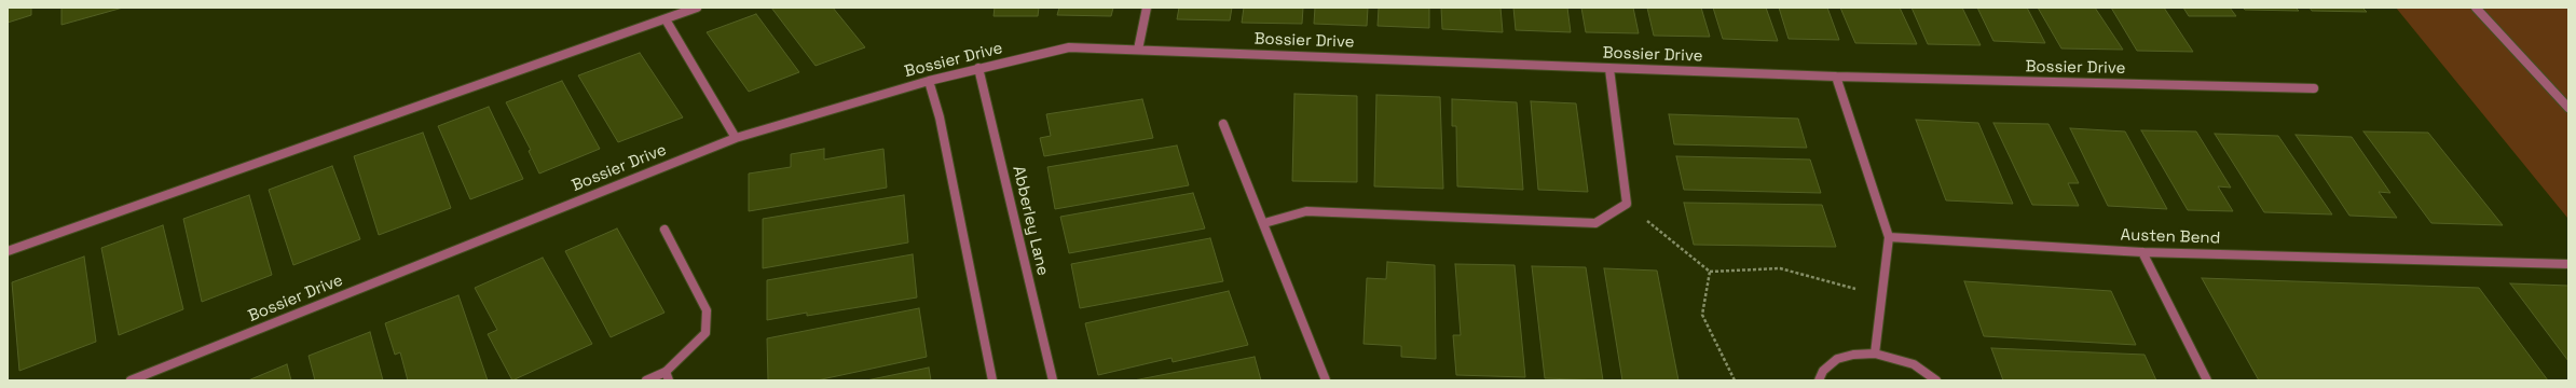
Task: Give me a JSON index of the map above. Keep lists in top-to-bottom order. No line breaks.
{"streets":{"street":["Bossier Drive","Abberley Lane","Austen Bend"]},"crossings":[["Bossier Drive","Abberley Lane"]]}
